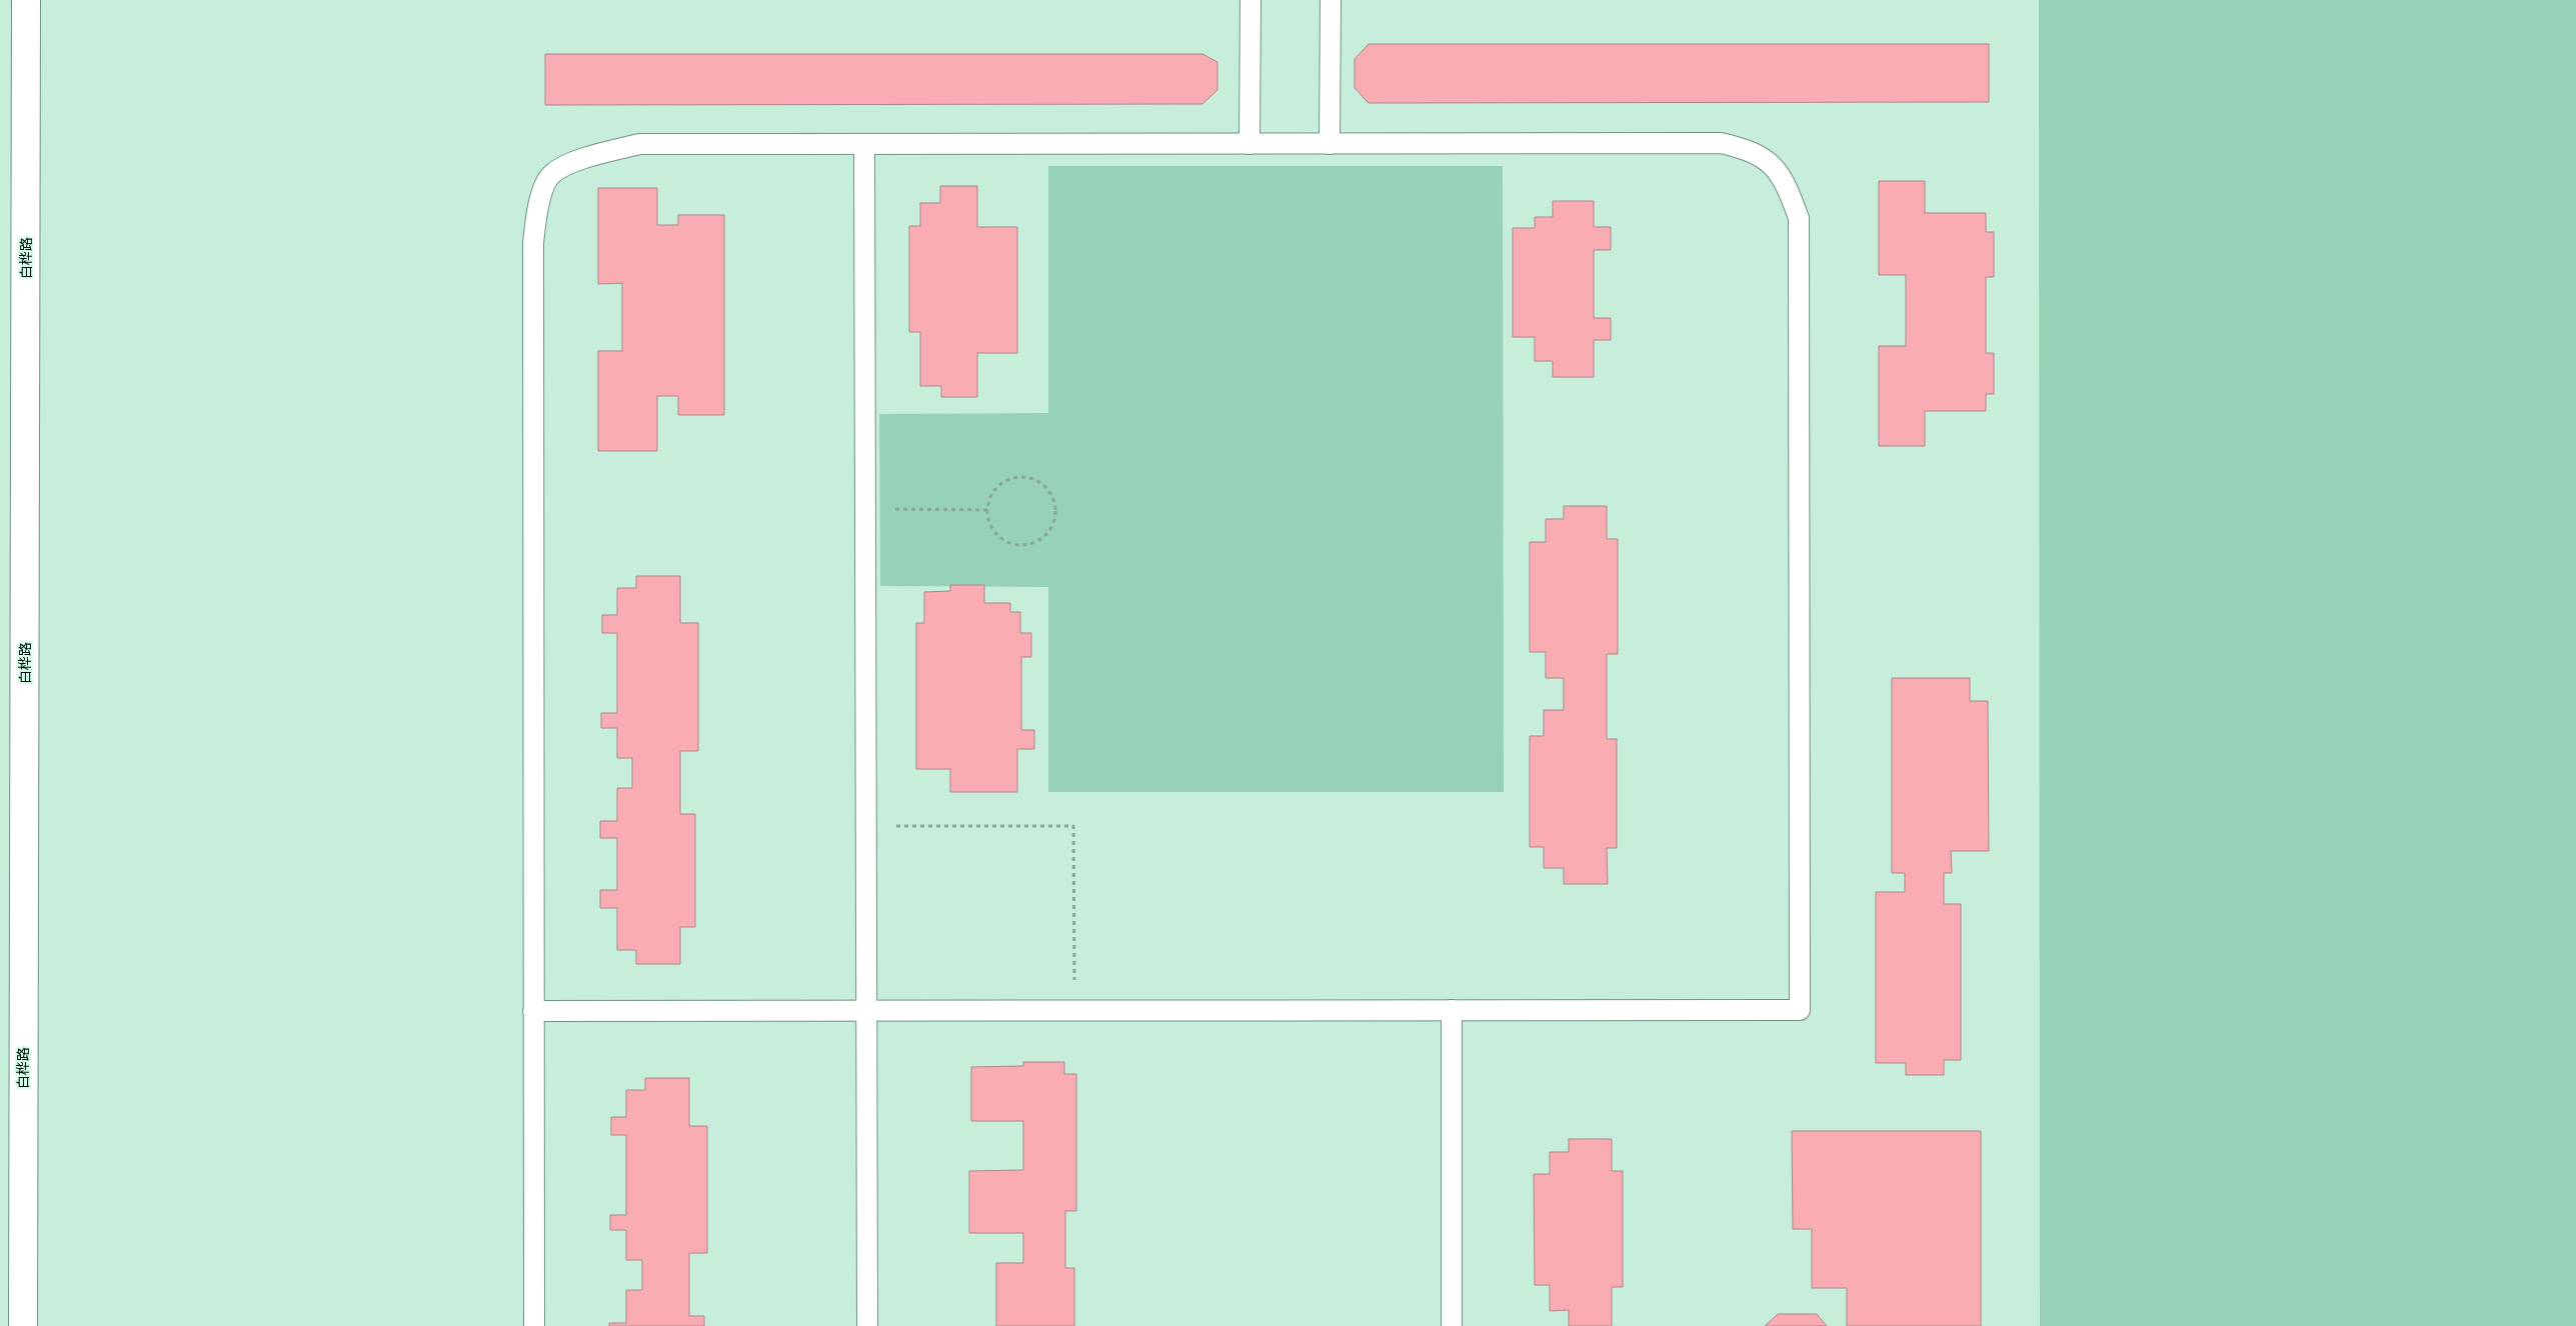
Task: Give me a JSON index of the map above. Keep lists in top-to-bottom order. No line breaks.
{"streets":{"street":["白桦路"]}}
